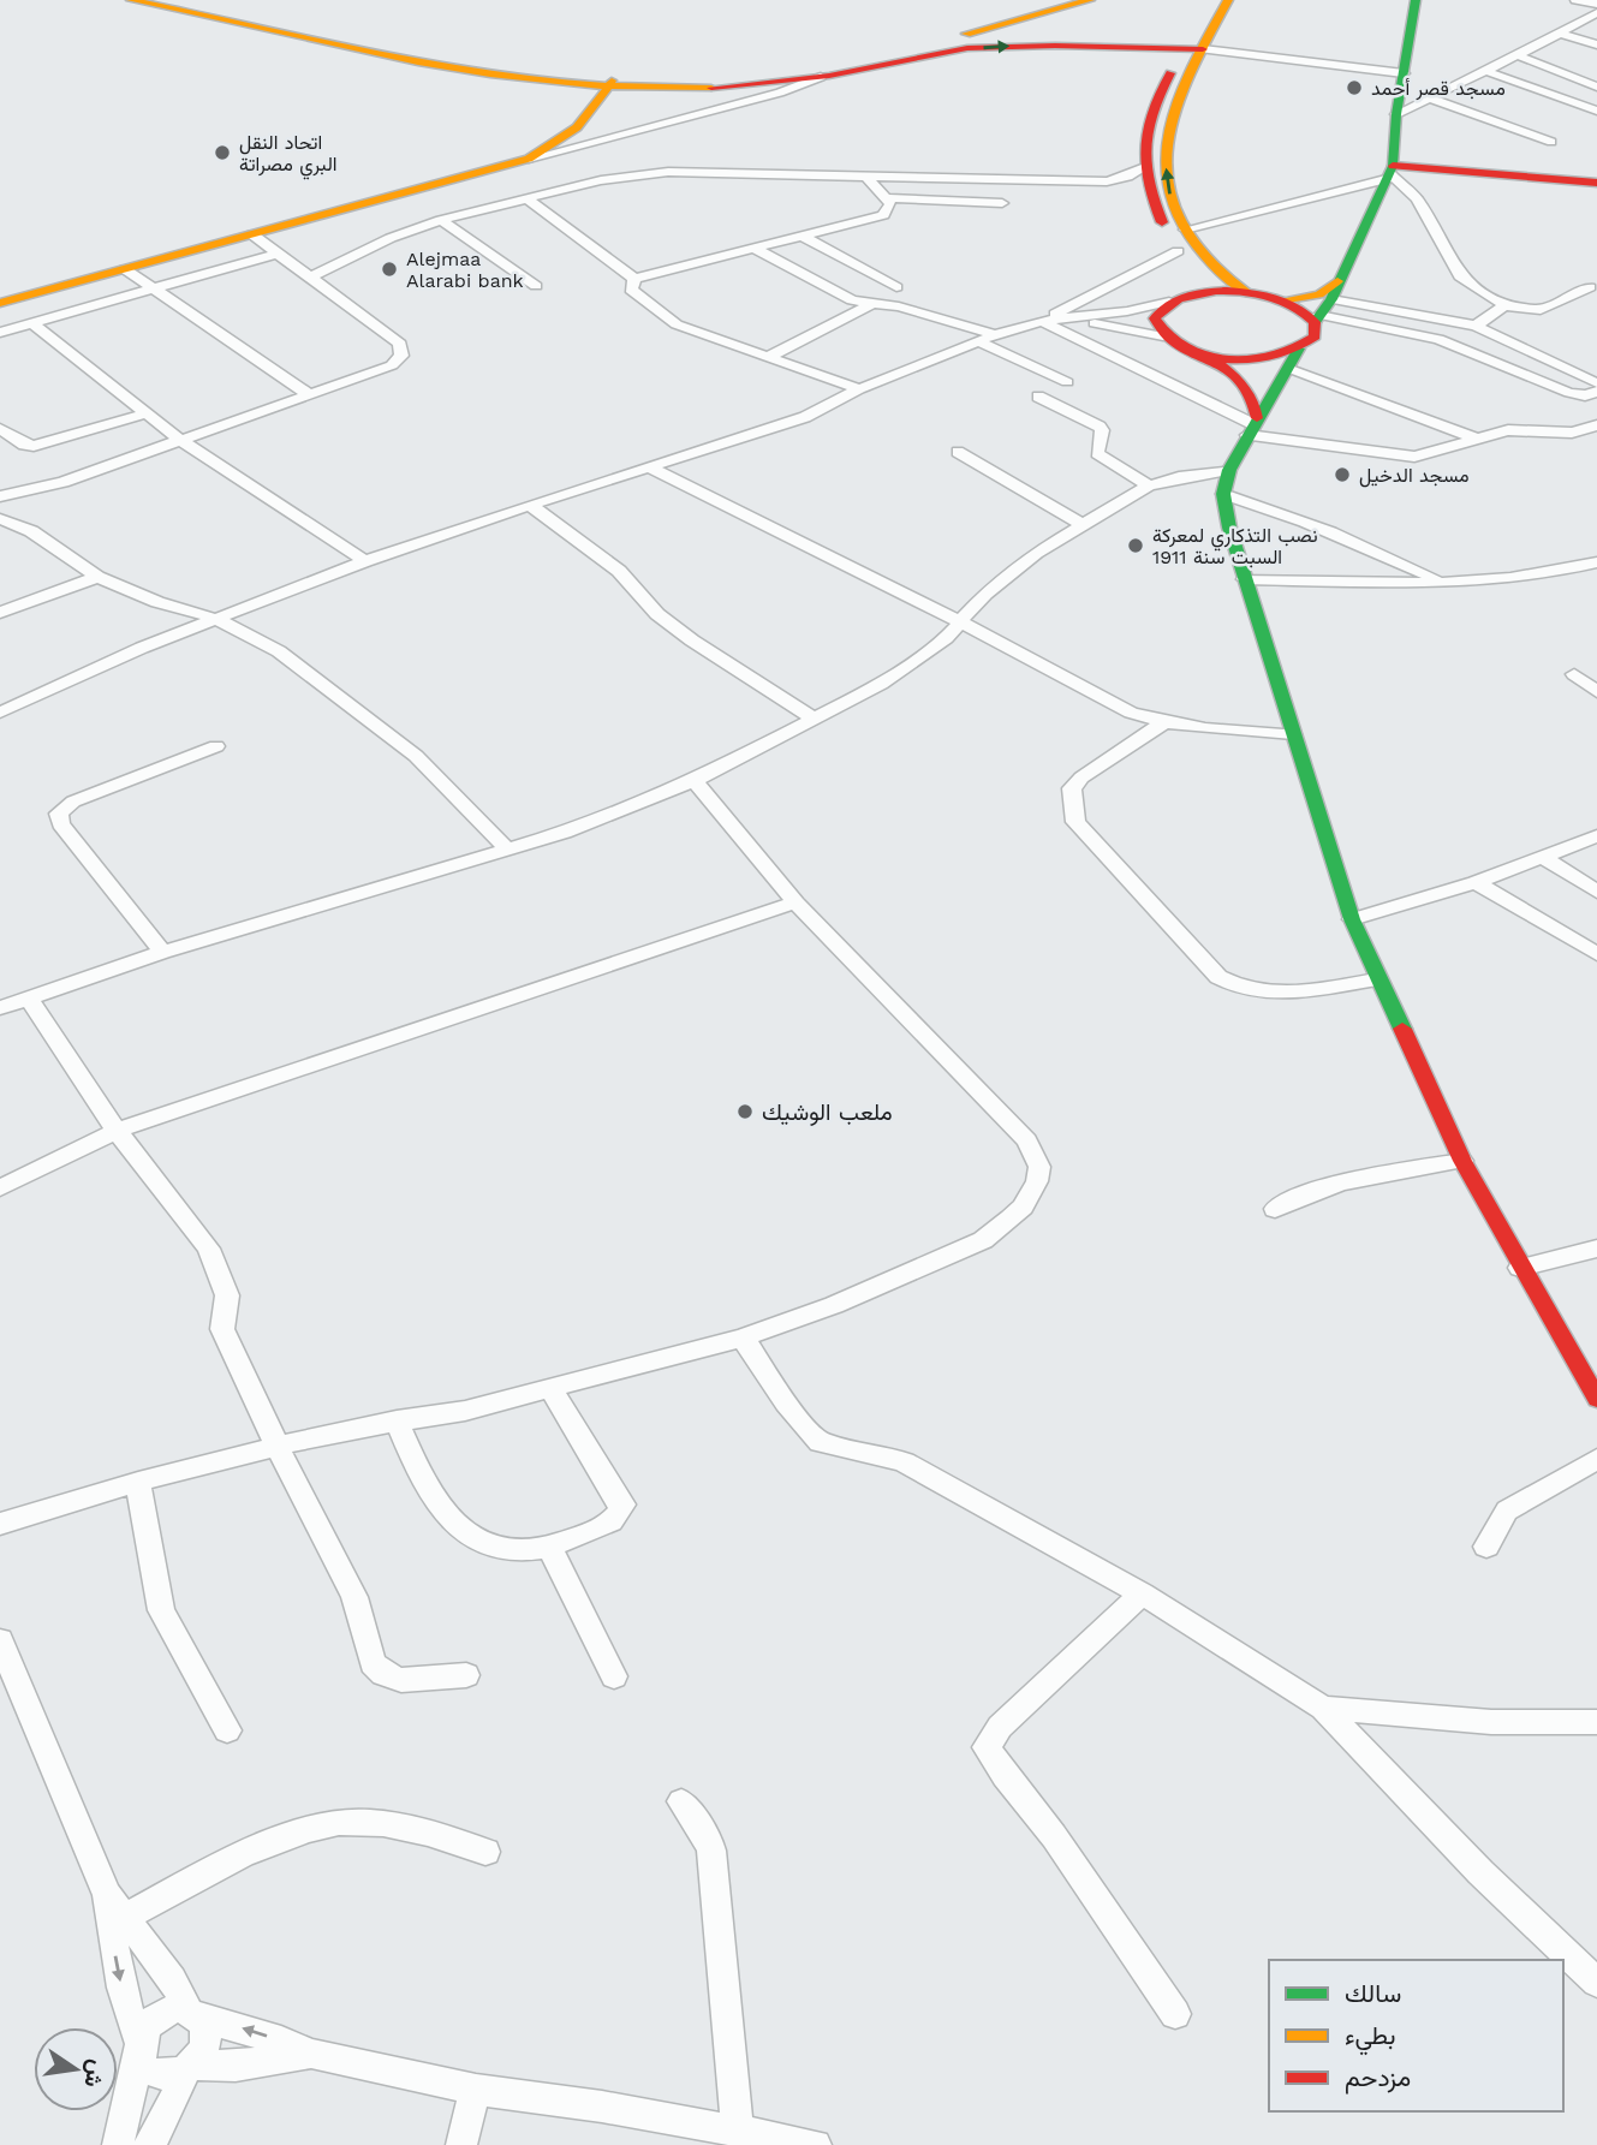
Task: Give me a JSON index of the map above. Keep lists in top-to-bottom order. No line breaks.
{"places":["مسجد قصر أحمد","اتحاد النقل البري مصراتة","Alejmaa Alarabi bank","مسجد الدخيل","نصب التذكاري لمعركة السبت سنة 1911","ملعب الوشيك"],"legend":["سالك","بطيء","مزدحم"],"north":"right"}
